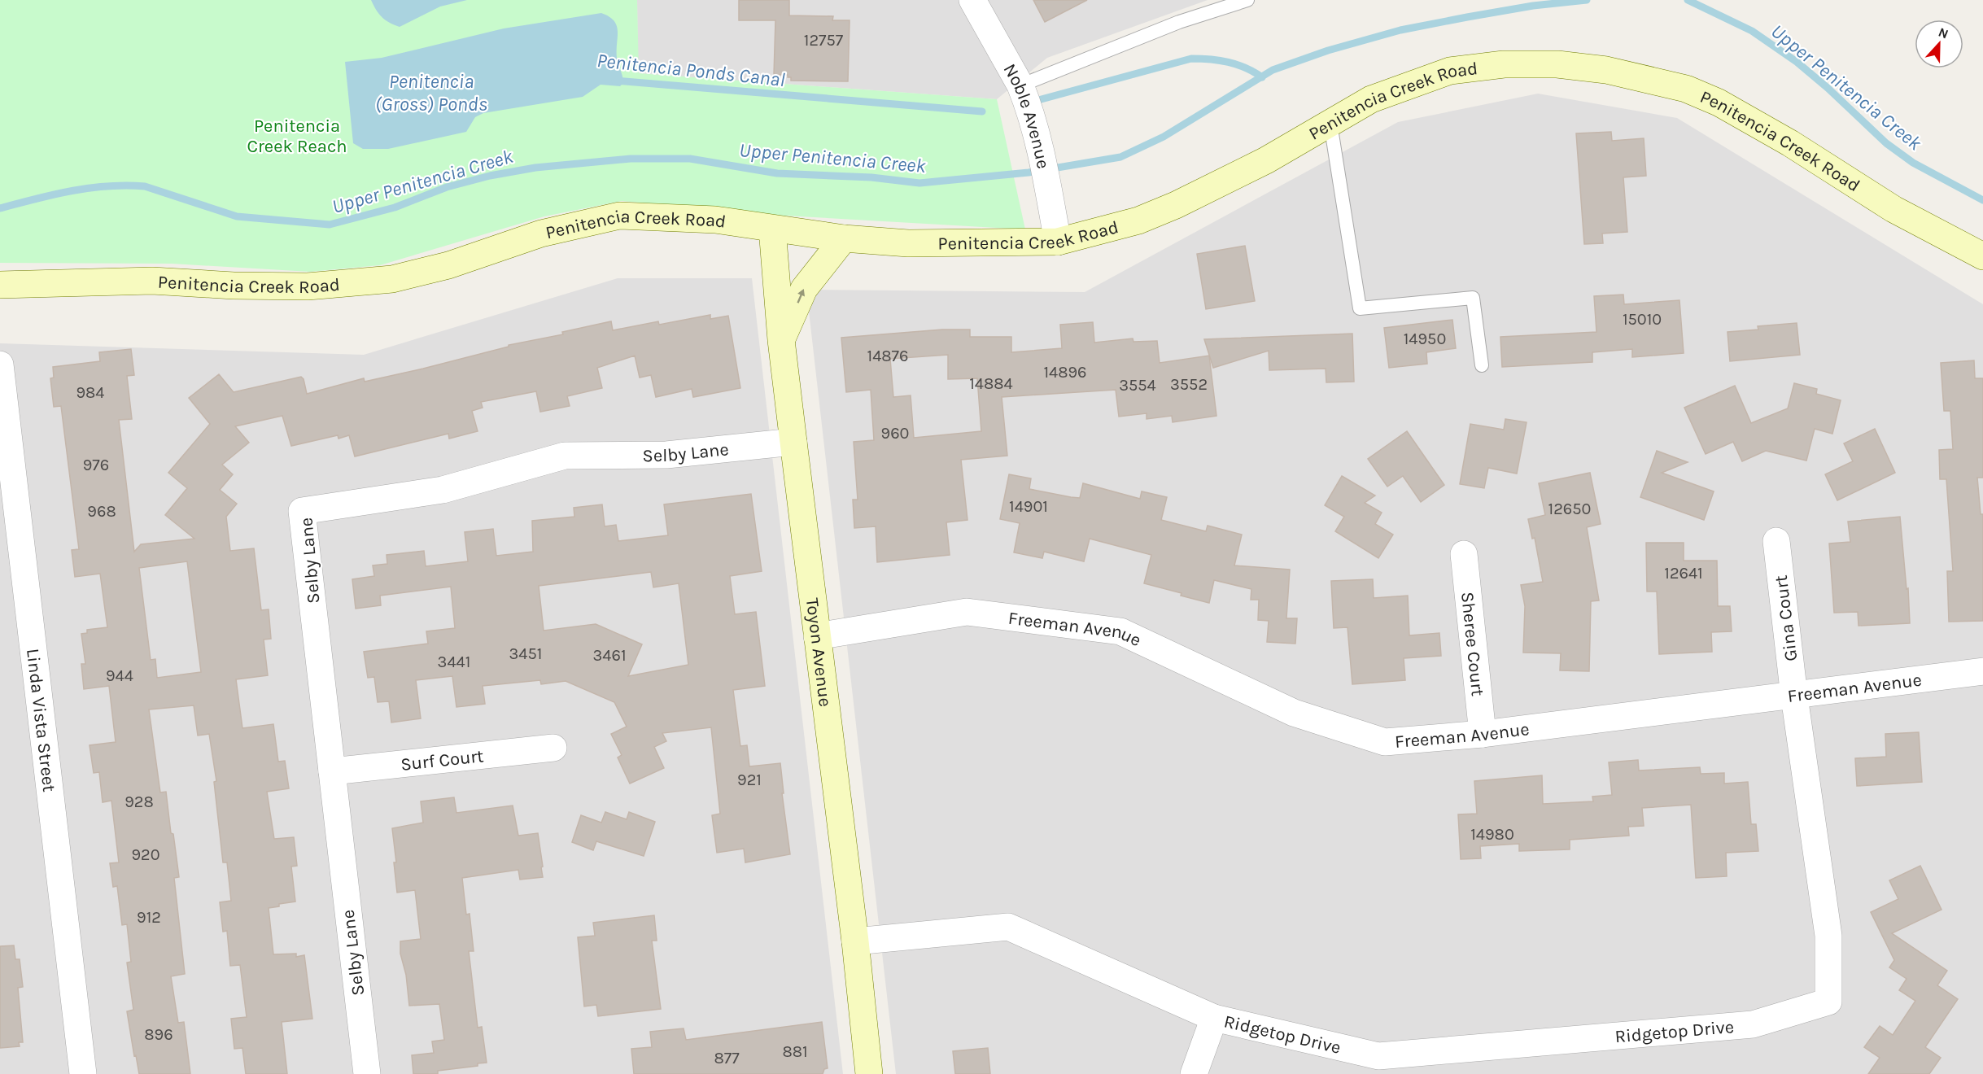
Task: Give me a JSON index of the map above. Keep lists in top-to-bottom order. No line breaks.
{"streets":{"street":["Penitencia Creek Road","Noble Avenue","Selby Lane","Gina Court","Freeman Avenue","Sheree Court","Toyon Avenue","Linda Vista Street","Surf Court","Ridgetop Drive"]},"crossings":[["Penitencia Creek Road","Noble Avenue"],["Penitencia Creek Road","Toyon Avenue"],["Selby Lane","Toyon Avenue"],["Selby Lane","Surf Court"],["Gina Court","Freeman Avenue"],["Gina Court","Ridgetop Drive"],["Freeman Avenue","Sheree Court"],["Freeman Avenue","Toyon Avenue"],["Freeman Avenue","Ridgetop Drive"],["Toyon Avenue","Ridgetop Drive"]],"water":["Penitencia Ponds Canal","Penitencia (Gross) Ponds","Upper Penitencia Creek"],"parks":["Penitencia Creek Reach"],"house_numbers":["12757","15010","14950","14876","14896","14884","3552","3554","984","960","976","14901","12650","968","12641","3451","3461","3441","944","921","928","14980","920","912","896","881","877"],"north":"top"}
